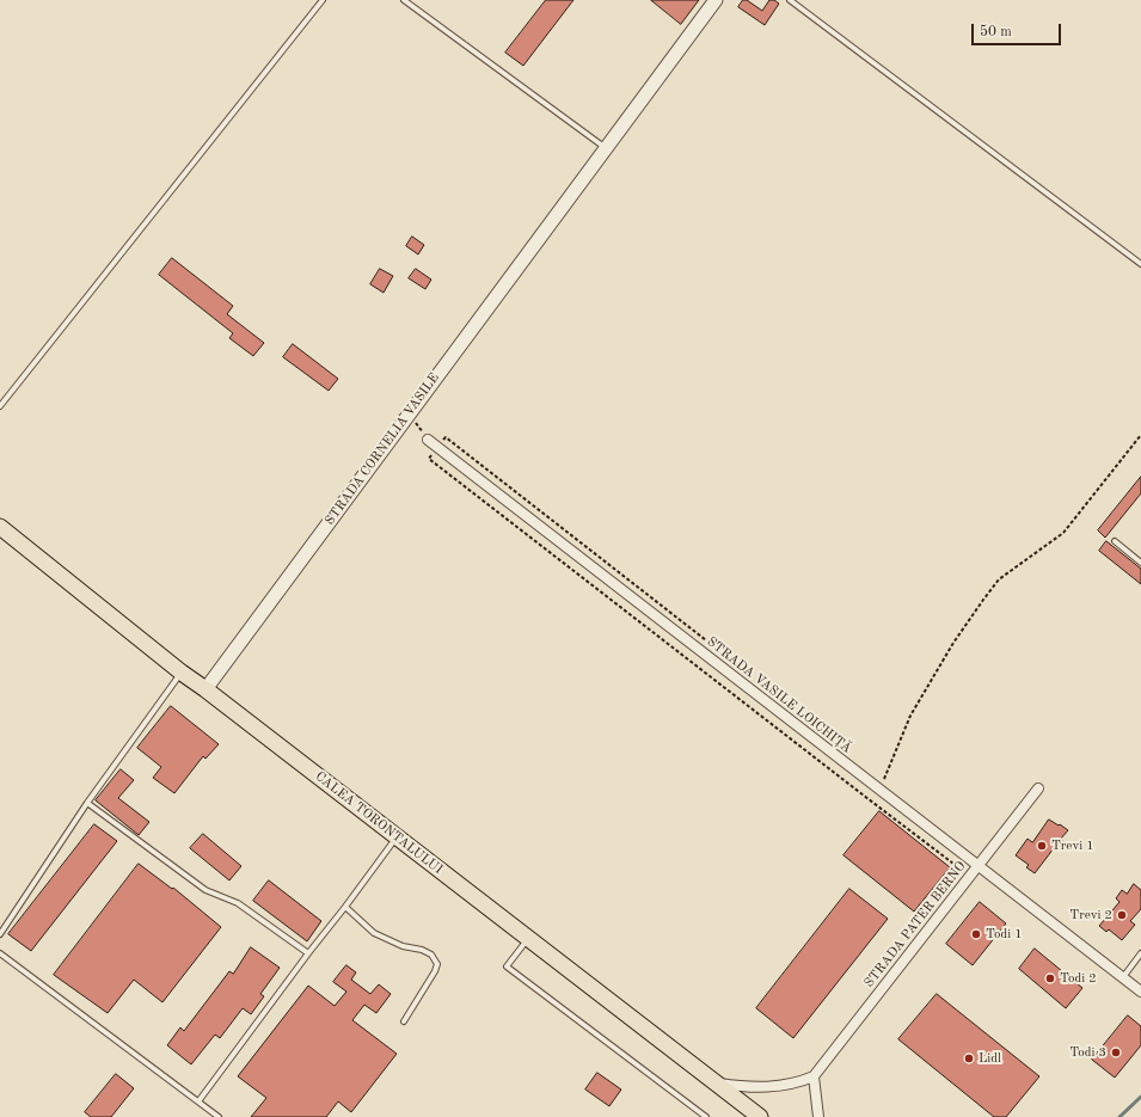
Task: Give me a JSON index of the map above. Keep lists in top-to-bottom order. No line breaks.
{"streets":{"main road":["CALEA TORONTALULUI"],"street":["STRADA CORNELIA VASILE","STRADA VASILE LOICHIȚĂ","STRADA PATER BERNO"]},"crossings":[["STRADA CORNELIA VASILE","CALEA TORONTALULUI"],["STRADA VASILE LOICHIȚĂ","STRADA PATER BERNO"]],"places":["Trevi 1","Trevi 2","Todi 1","Todi 2","Todi 3","Lidl"],"scale_bar":"50 m"}
